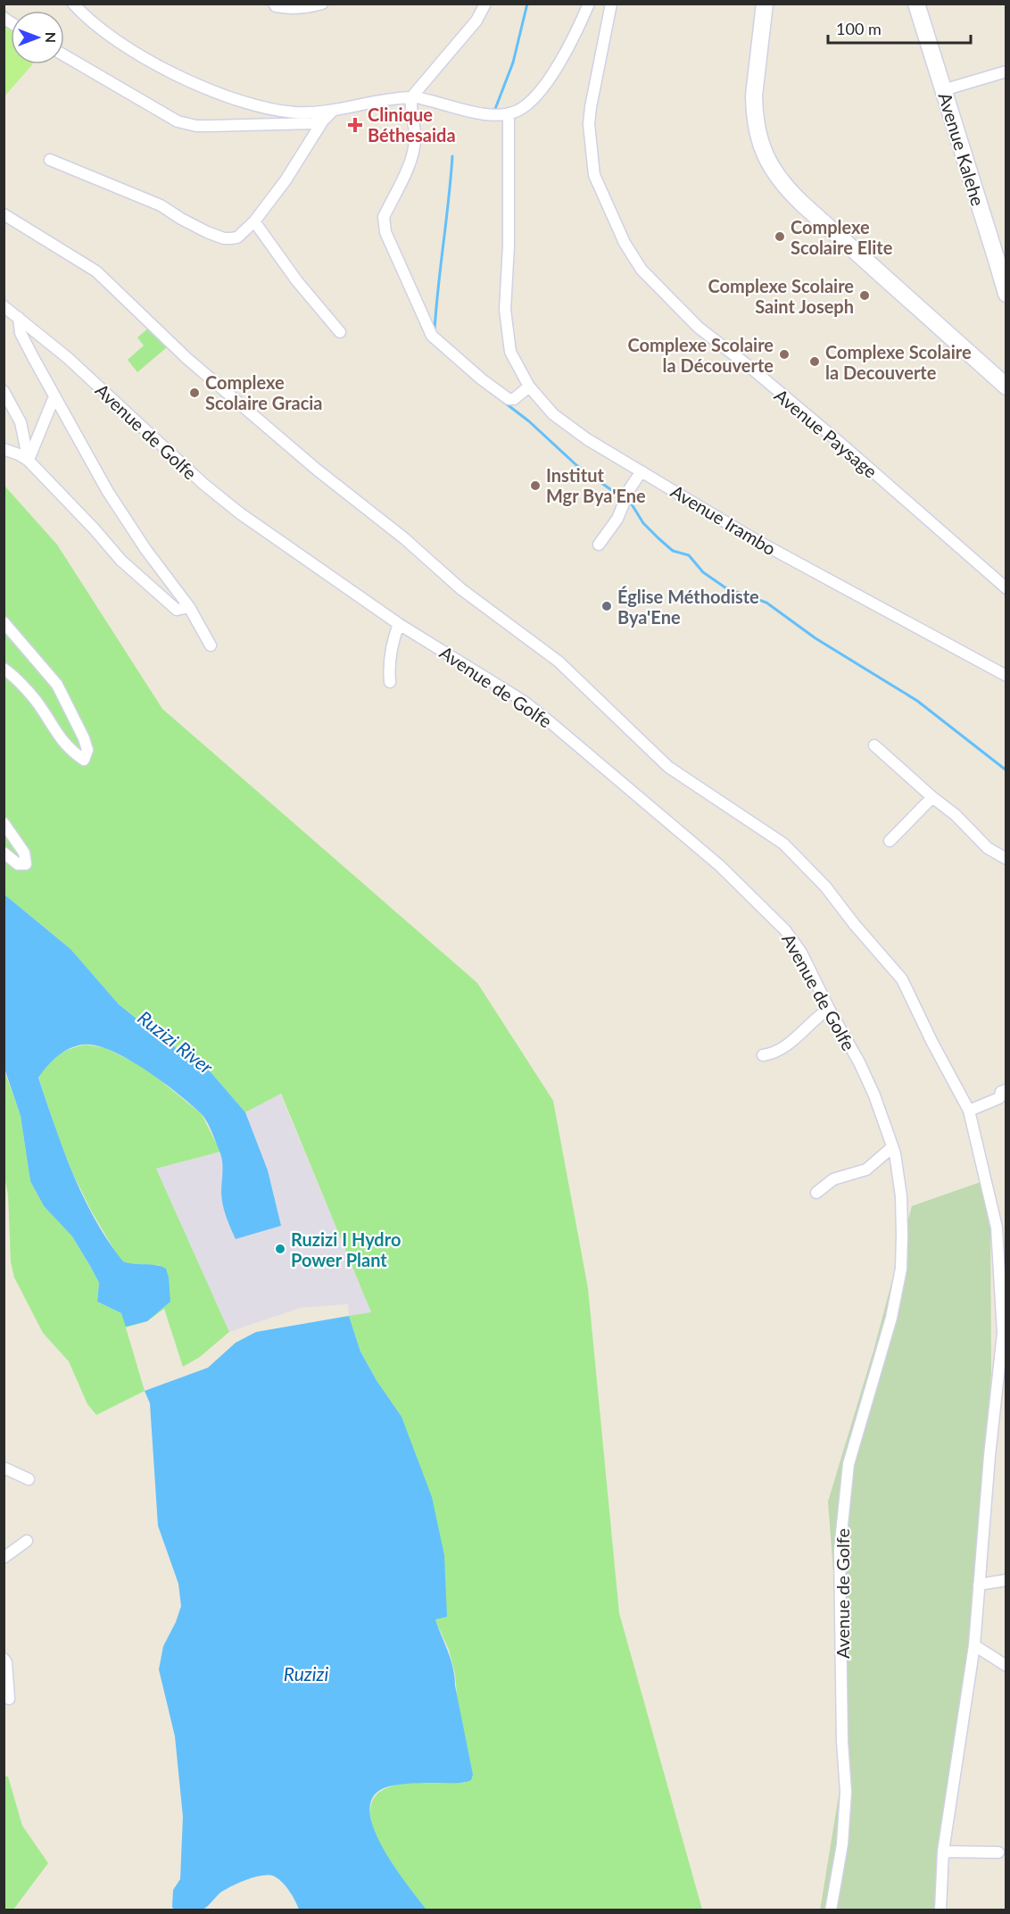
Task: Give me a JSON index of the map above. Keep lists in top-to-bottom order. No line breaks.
{"streets":{"street":["Avenue Kalehe","Avenue de Golfe","Avenue Paysage","Avenue Irambo"]},"water":["Ruzizi River","Ruzizi"],"places":{"health":["Clinique Béthesaida"],"other":["Complexe Scolaire Elite","Complexe Scolaire Saint Joseph","Complexe Scolaire la Découverte","Complexe Scolaire la Decouverte","Complexe Scolaire Gracia","Institut Mgr Bya'Ene","Église Méthodiste Bya'Ene","Ruzizi I Hydro Power Plant"]},"scale_bar":"100 m","north":"right"}
